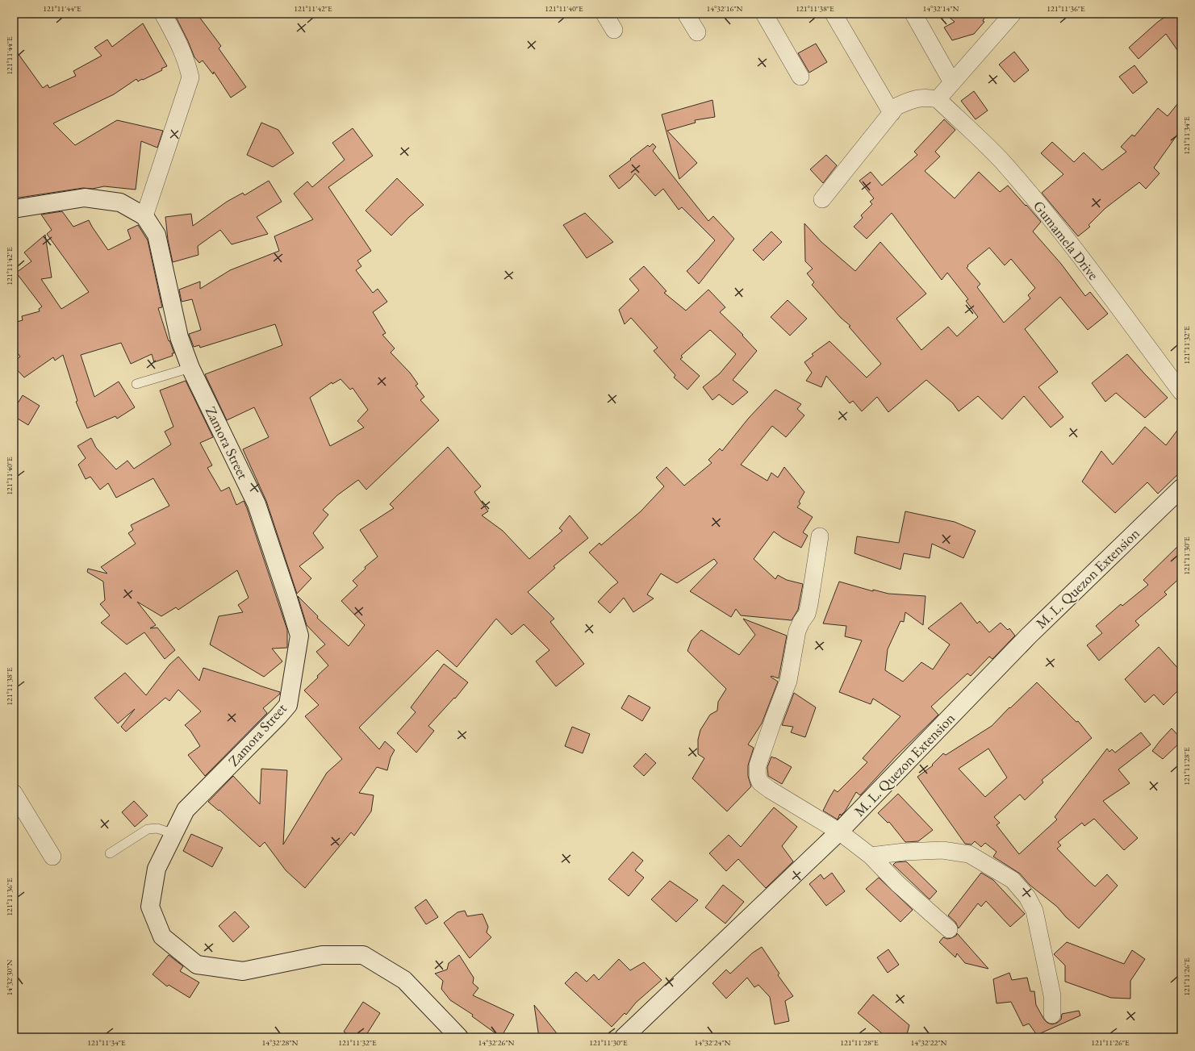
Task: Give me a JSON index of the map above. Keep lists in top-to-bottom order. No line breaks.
{"streets":{"street":["Gumamela Drive","Zamora Street","M. L. Quezon Extension"]},"coordinates":["121°11'44\"E","121°11'42\"E","121°11'40\"E","14°32'16\"N","121°11'38\"E","14°32'14\"N","121°11'36\"E","121°11'34\"E","121°11'32\"E","121°11'30\"E","121°11'28\"E","121°11'26\"E","14°32'30\"N","14°32'28\"N","14°32'26\"N","14°32'24\"N","14°32'22\"N"]}
